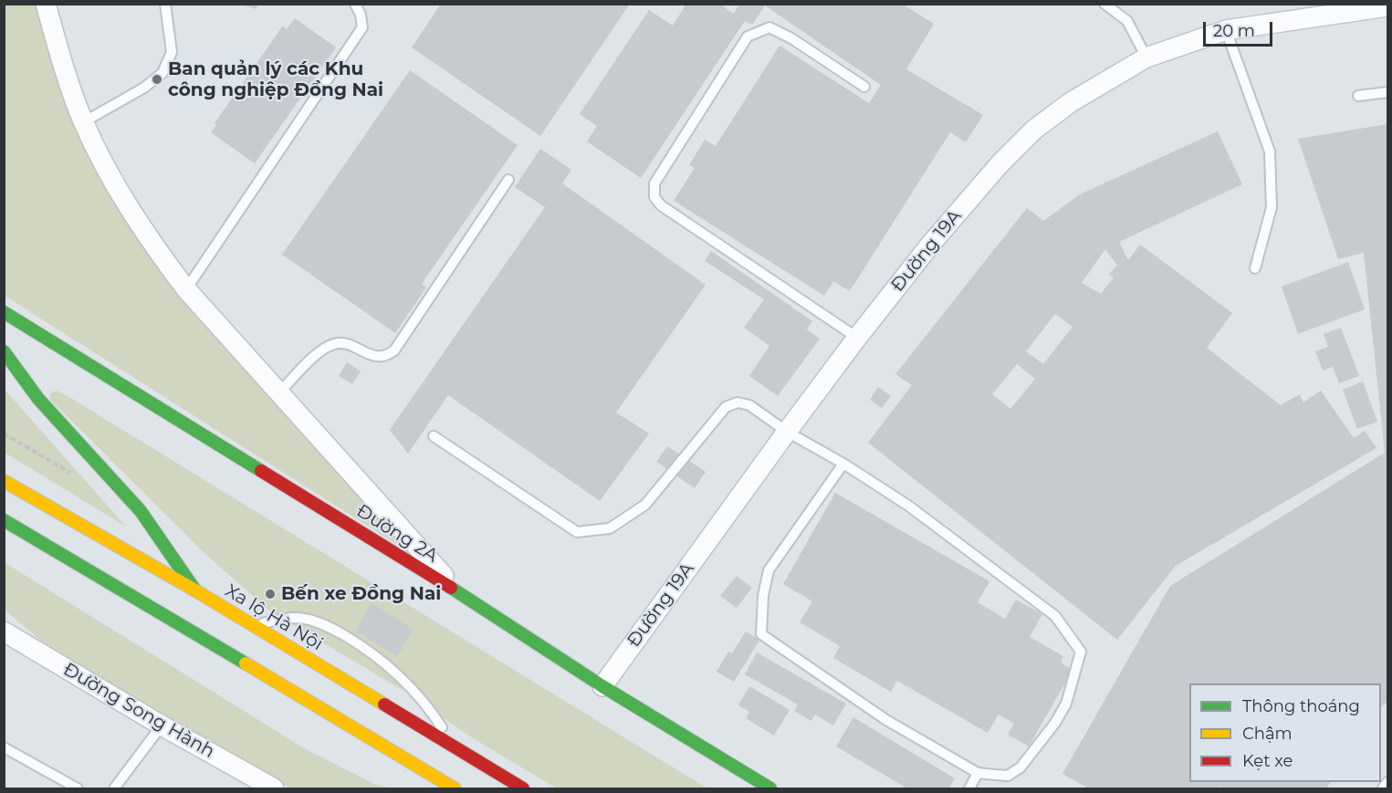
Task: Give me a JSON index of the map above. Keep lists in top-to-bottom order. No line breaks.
{"streets":{"main road":["Đường 2A","Xa lộ Hà Nội"],"street":["Đường 19A","Đường Song Hành"]},"crossings":[["Đường 19A","Đường 2A"]],"places":["Ban quản lý các Khu công nghiệp Đồng Nai","Bến xe Đồng Nai"],"legend":["Thông thoáng","Chậm","Kẹt xe"],"scale_bar":"20 m"}
